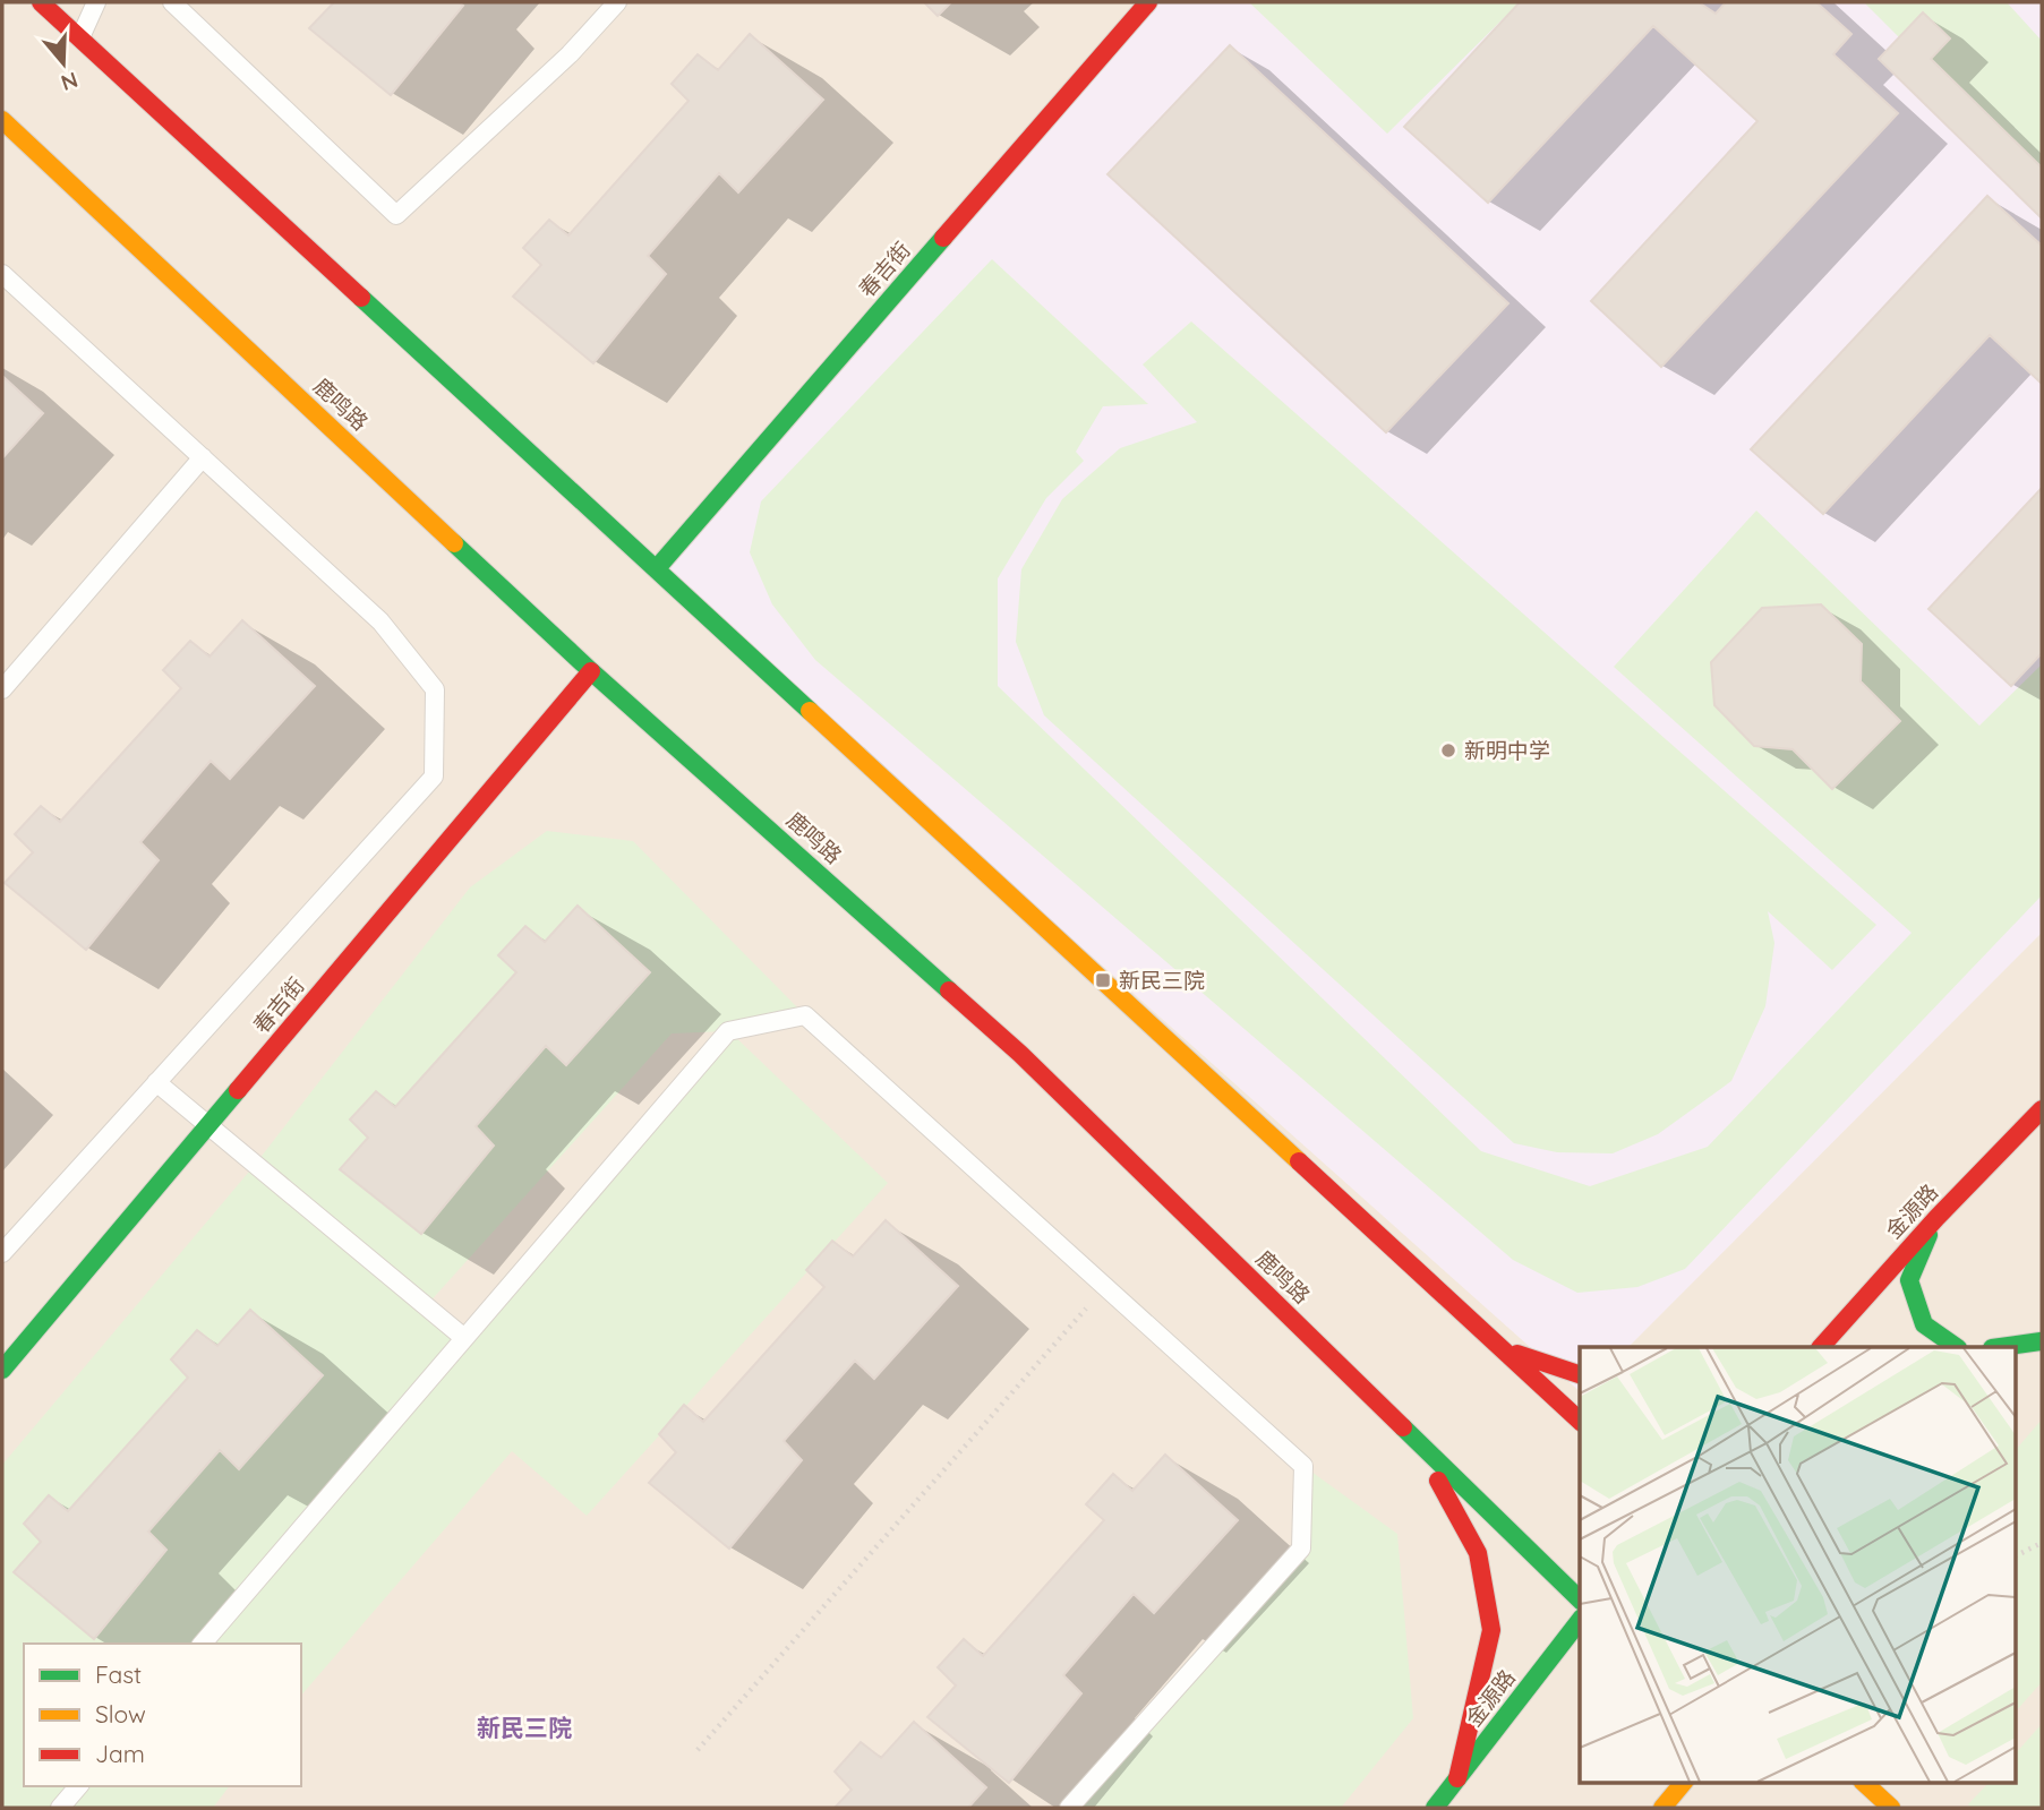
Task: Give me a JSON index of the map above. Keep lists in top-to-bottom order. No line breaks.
{"streets":{"main road":["春吉街","鹿鸣路","金源路"]},"crossings":[["春吉街","鹿鸣路"]],"districts":["新民三院"],"places":{"other":["新明中学"],"transit":["新民三院"]},"legend":["Fast","Slow","Jam"],"north":"bottom"}
